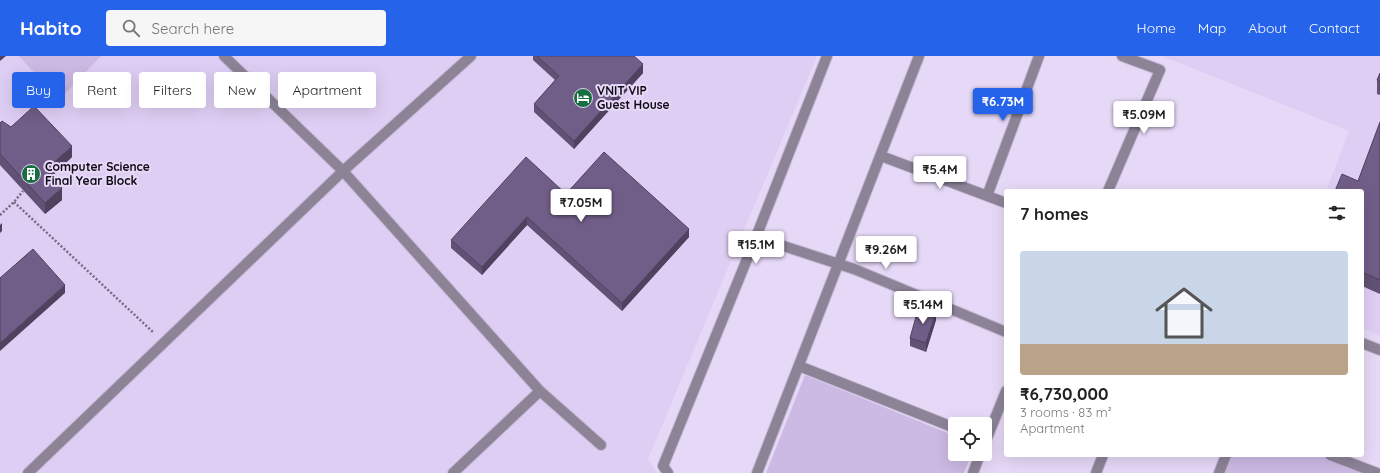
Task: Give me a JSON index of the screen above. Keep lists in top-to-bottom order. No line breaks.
{"places":{"hotel":["VNIT VIP Guest House"],"building":["Computer Science Final Year Block"]},"page":{"header":"Habito","search":"Search here","nav":["Home","Map","About","Contact"],"chip":["Buy","Rent","Filters","New","Apartment"],"price":["₹6.73M","₹5.09M","₹5.4M","₹7.05M","₹15.1M","₹9.26M","₹5.14M"],"heading":"7 homes","list":[{"name":"₹6,730,000","note":"3 rooms · 83 m² · Apartment"}]}}
